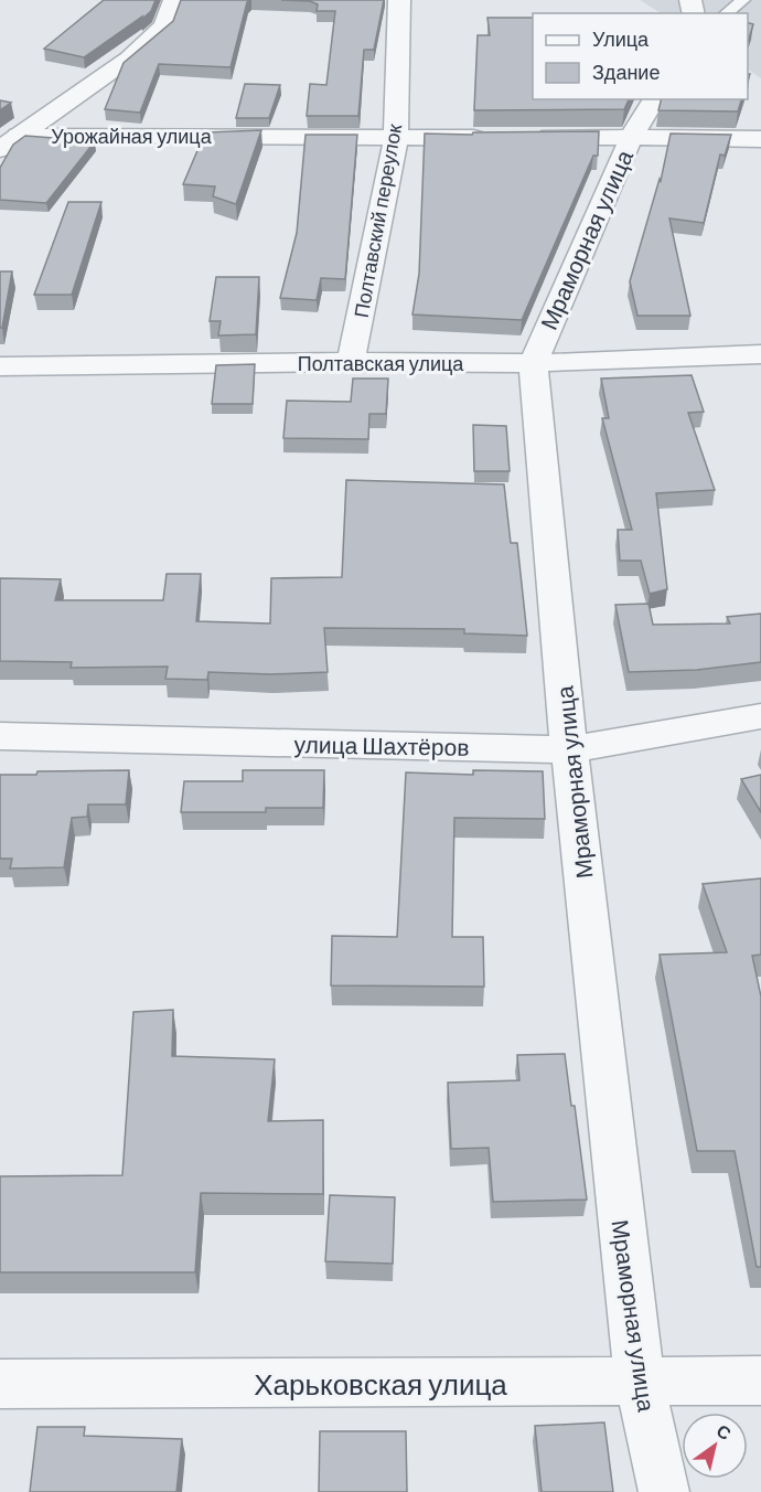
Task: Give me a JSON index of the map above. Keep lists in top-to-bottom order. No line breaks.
{"streets":{"street":["Урожайная улица","Полтавский переулок","Мраморная улица","Полтавская улица","улица Шахтёров","Харьковская улица"]},"crossings":[["Урожайная улица","Полтавский переулок"],["Полтавский переулок","Полтавская улица"],["Мраморная улица","Полтавская улица"],["Мраморная улица","улица Шахтёров"],["Мраморная улица","Харьковская улица"]],"legend":["Улица","Здание"],"north":"top right"}
